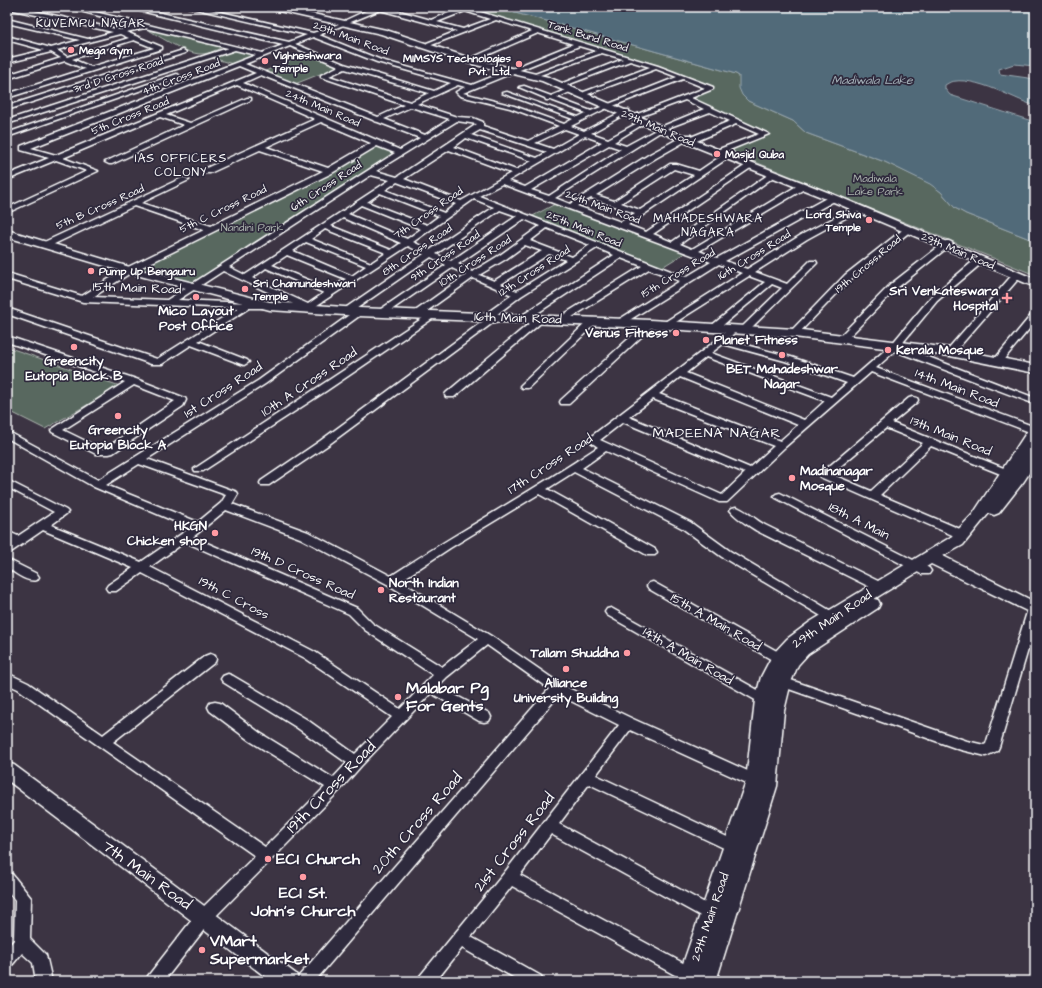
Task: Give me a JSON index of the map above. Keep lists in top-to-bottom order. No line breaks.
{"streets":{"main road":["29th Main Road","16th Main Road","7th Main Road"],"street":["Tank Bund Road","28th Main Road","3rd D Cross Road","4th Cross Road","24th Main Road","5th Cross Road","6th Cross Road","5th B Cross Road","26th Main Road","5th C Cross Road","7th Cross Road","25th Main Road","8th Cross Road","16th Cross Road","9th Cross Road","10th Cross Road","19th Cross Road","12th Cross Road","15th Cross Road","15th Main Road","10th A Cross Road","14th Main Road","1st Cross Road","13th Main Road","17th Cross Road","18th A Main","19th D Cross Road","19th C Cross","15th A Main Road","14th A Main Road","20th Cross Road","21st Cross Road"]},"crossings":[["28th Main Road","4th Cross Road"],["4th Cross Road","5th Cross Road"],["4th Cross Road","29th Main Road"],["24th Main Road","5th Cross Road"],["24th Main Road","6th Cross Road"],["24th Main Road","5th C Cross Road"],["29th Main Road","7th Cross Road"],["29th Main Road","16th Cross Road"],["29th Main Road","19th Cross Road"],["29th Main Road","15th Cross Road"],["29th Main Road","14th Main Road"],["29th Main Road","13th Main Road"],["29th Main Road","18th A Main"],["29th Main Road","15th A Main Road"],["29th Main Road","14th A Main Road"],["6th Cross Road","15th Main Road"],["6th Cross Road","16th Main Road"],["5th B Cross Road","16th Main Road"],["26th Main Road","7th Cross Road"],["26th Main Road","16th Cross Road"],["26th Main Road","15th Cross Road"],["26th Main Road","17th Cross Road"],["5th C Cross Road","15th Main Road"],["5th C Cross Road","16th Main Road"],["7th Cross Road","25th Main Road"],["7th Cross Road","16th Main Road"],["25th Main Road","8th Cross Road"],["25th Main Road","9th Cross Road"],["25th Main Road","10th Cross Road"],["25th Main Road","12th Cross Road"],["25th Main Road","15th Cross Road"],["8th Cross Road","16th Main Road"],["8th Cross Road","1st Cross Road"],["16th Cross Road","16th Main Road"],["9th Cross Road","16th Main Road"],["10th Cross Road","16th Main Road"],["19th Cross Road","16th Main Road"],["19th Cross Road","19th D Cross Road"],["19th Cross Road","19th C Cross"],["19th Cross Road","7th Main Road"],["12th Cross Road","16th Main Road"],["15th Cross Road","16th Main Road"],["15th Main Road","16th Main Road"],["16th Main Road","10th A Cross Road"],["16th Main Road","1st Cross Road"],["16th Main Road","17th Cross Road"]],"districts":["KUVEMPU NAGAR","IAS OFFICERS COLONY","MAHADESHWARA NAGARA","MADEENA NAGAR"],"water":["Madiwala Lake"],"parks":["Madiwala Lake Park","Nandini Park"],"places":{"other":["Mega Gym","Vighneshwara Temple","MIMSYS Technologies Pvt. Ltd.","Masjid Quba","Lord Shiva Temple","Pump Up Bengauru","Sri Chamundeshwari Temple","Mico Layout Post Office","Venus Fitness","Planet Fitness","Greencity Eutopia Block B","Kerala Mosque","BET Mahadeshwar Nagar","Greencity Eutopia Block A","Madinanagar Mosque","HKGN Chicken shop","North Indian Restaurant","Tallam Shuddha","Alliance University Building","Malabar Pg For Gents","ECI Church","ECI St. John's Church","VMart Supermarket"],"health":["Sri Venkateswara Hospital"]}}
